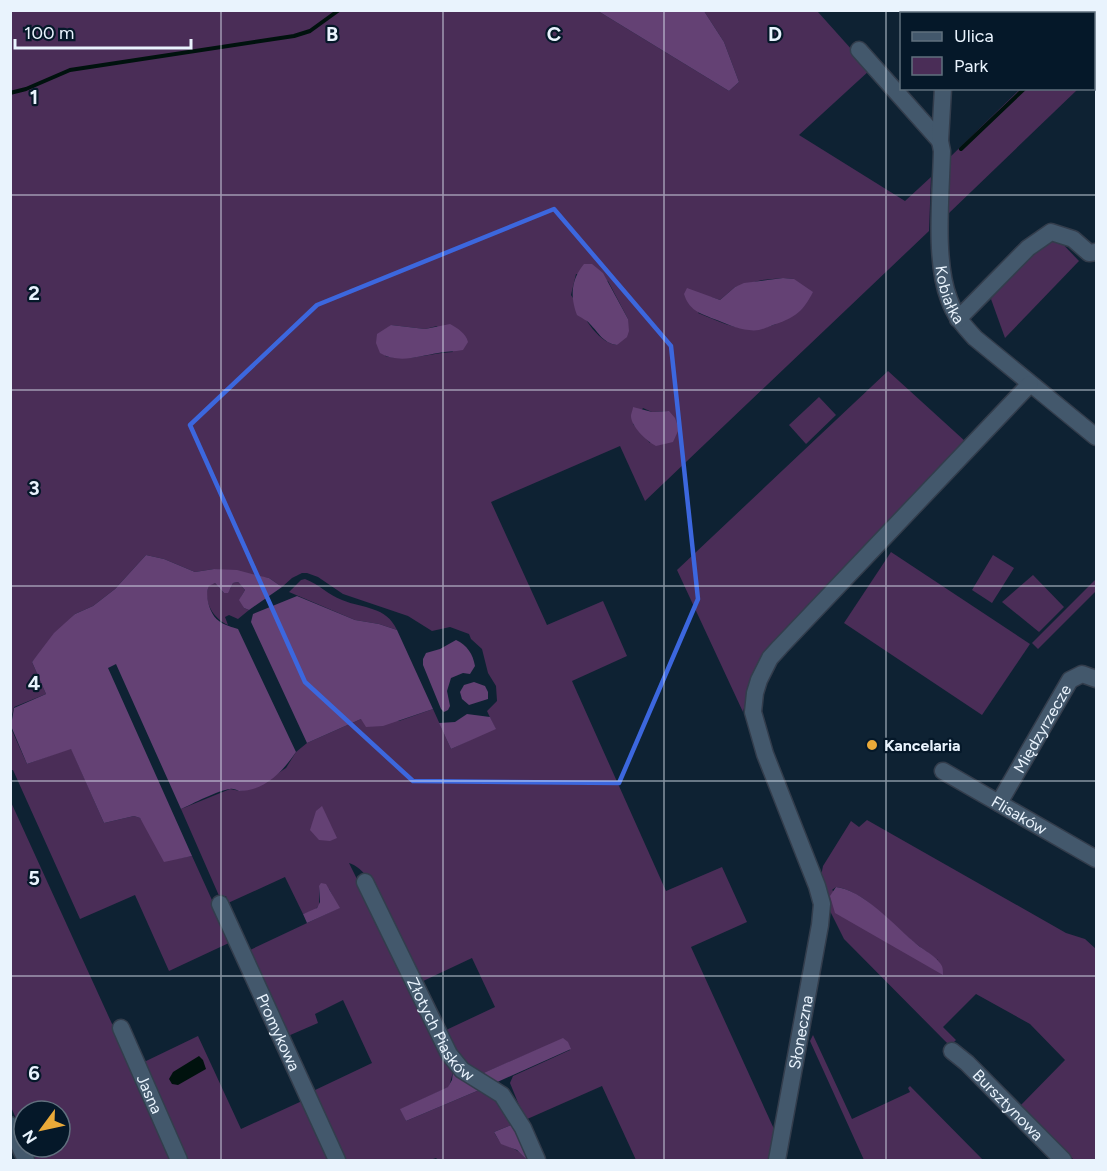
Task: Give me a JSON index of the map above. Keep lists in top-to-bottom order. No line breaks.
{"streets":{"street":["Kobiałka","Międzyrzecze","Flisaków","Złotych Piasków","Promykowa","Słoneczna","Jasna","Bursztynowa"]},"crossings":[["Kobiałka","Słoneczna"],["Międzyrzecze","Flisaków"]],"places":["Kancelaria"],"legend":["Ulica","Park"],"scale_bar":"100 m","north":"bottom left","grid":{"columns":["B","C","D"],"rows":["1","2","3","4","5","6"]}}
